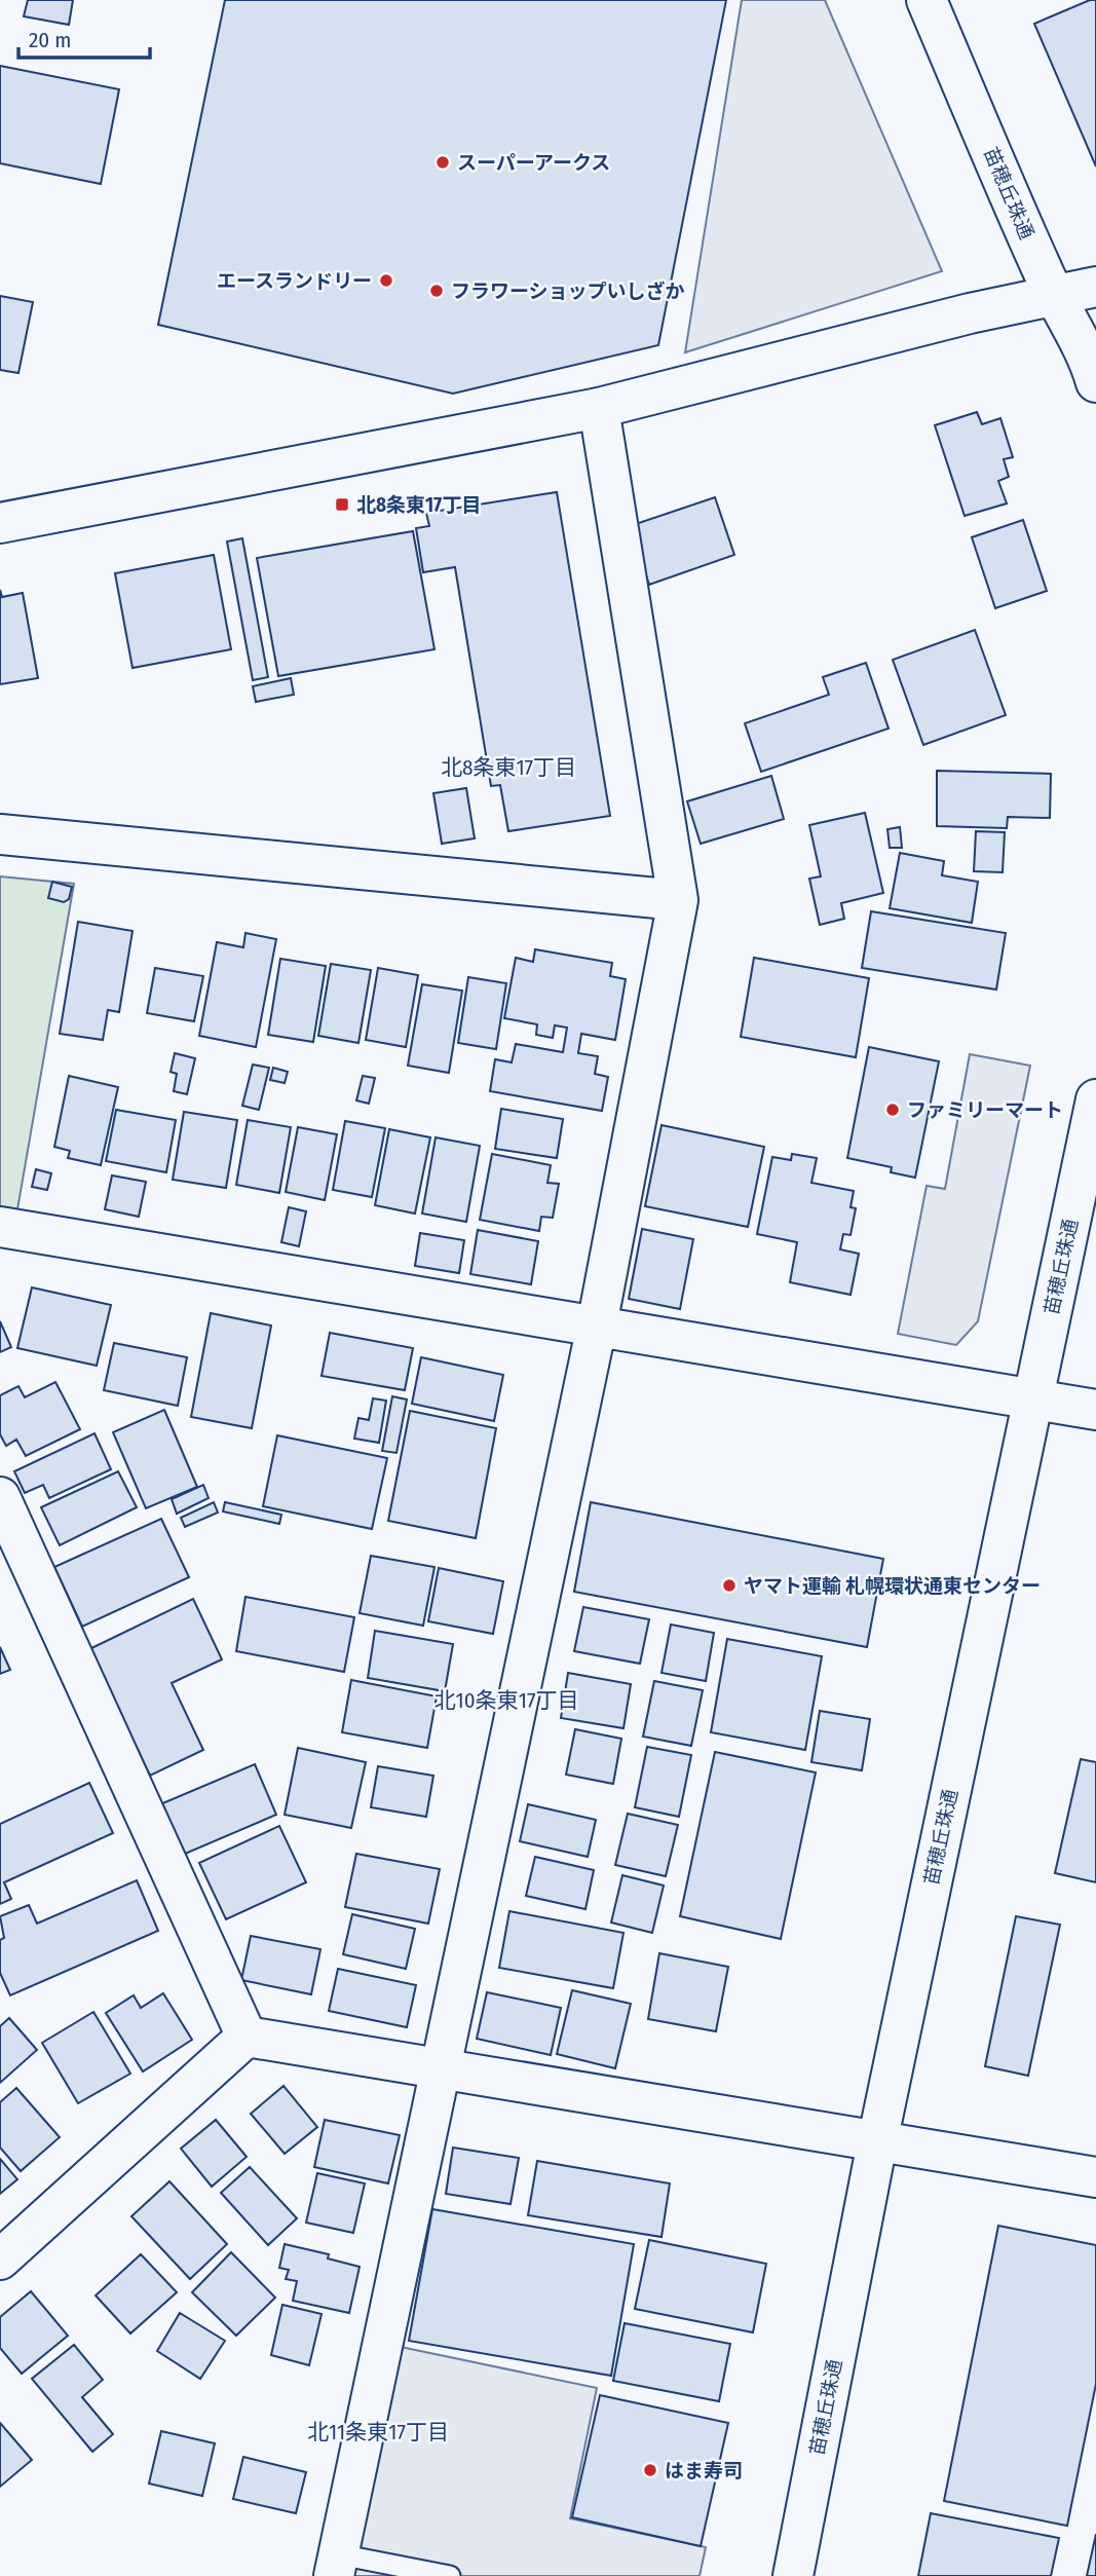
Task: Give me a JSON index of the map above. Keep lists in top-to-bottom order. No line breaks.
{"streets":{"street":["苗穂丘珠通"]},"districts":["北8条東17丁目","北10条東17丁目","北11条東17丁目"],"places":{"other":["スーパーアークス","エースランドリー","フラワーショップいしざか","ファミリーマート","ヤマト運輸 札幌環状通東センター","はま寿司"],"transit":["北8条東17丁目"]},"scale_bar":"20 m"}
